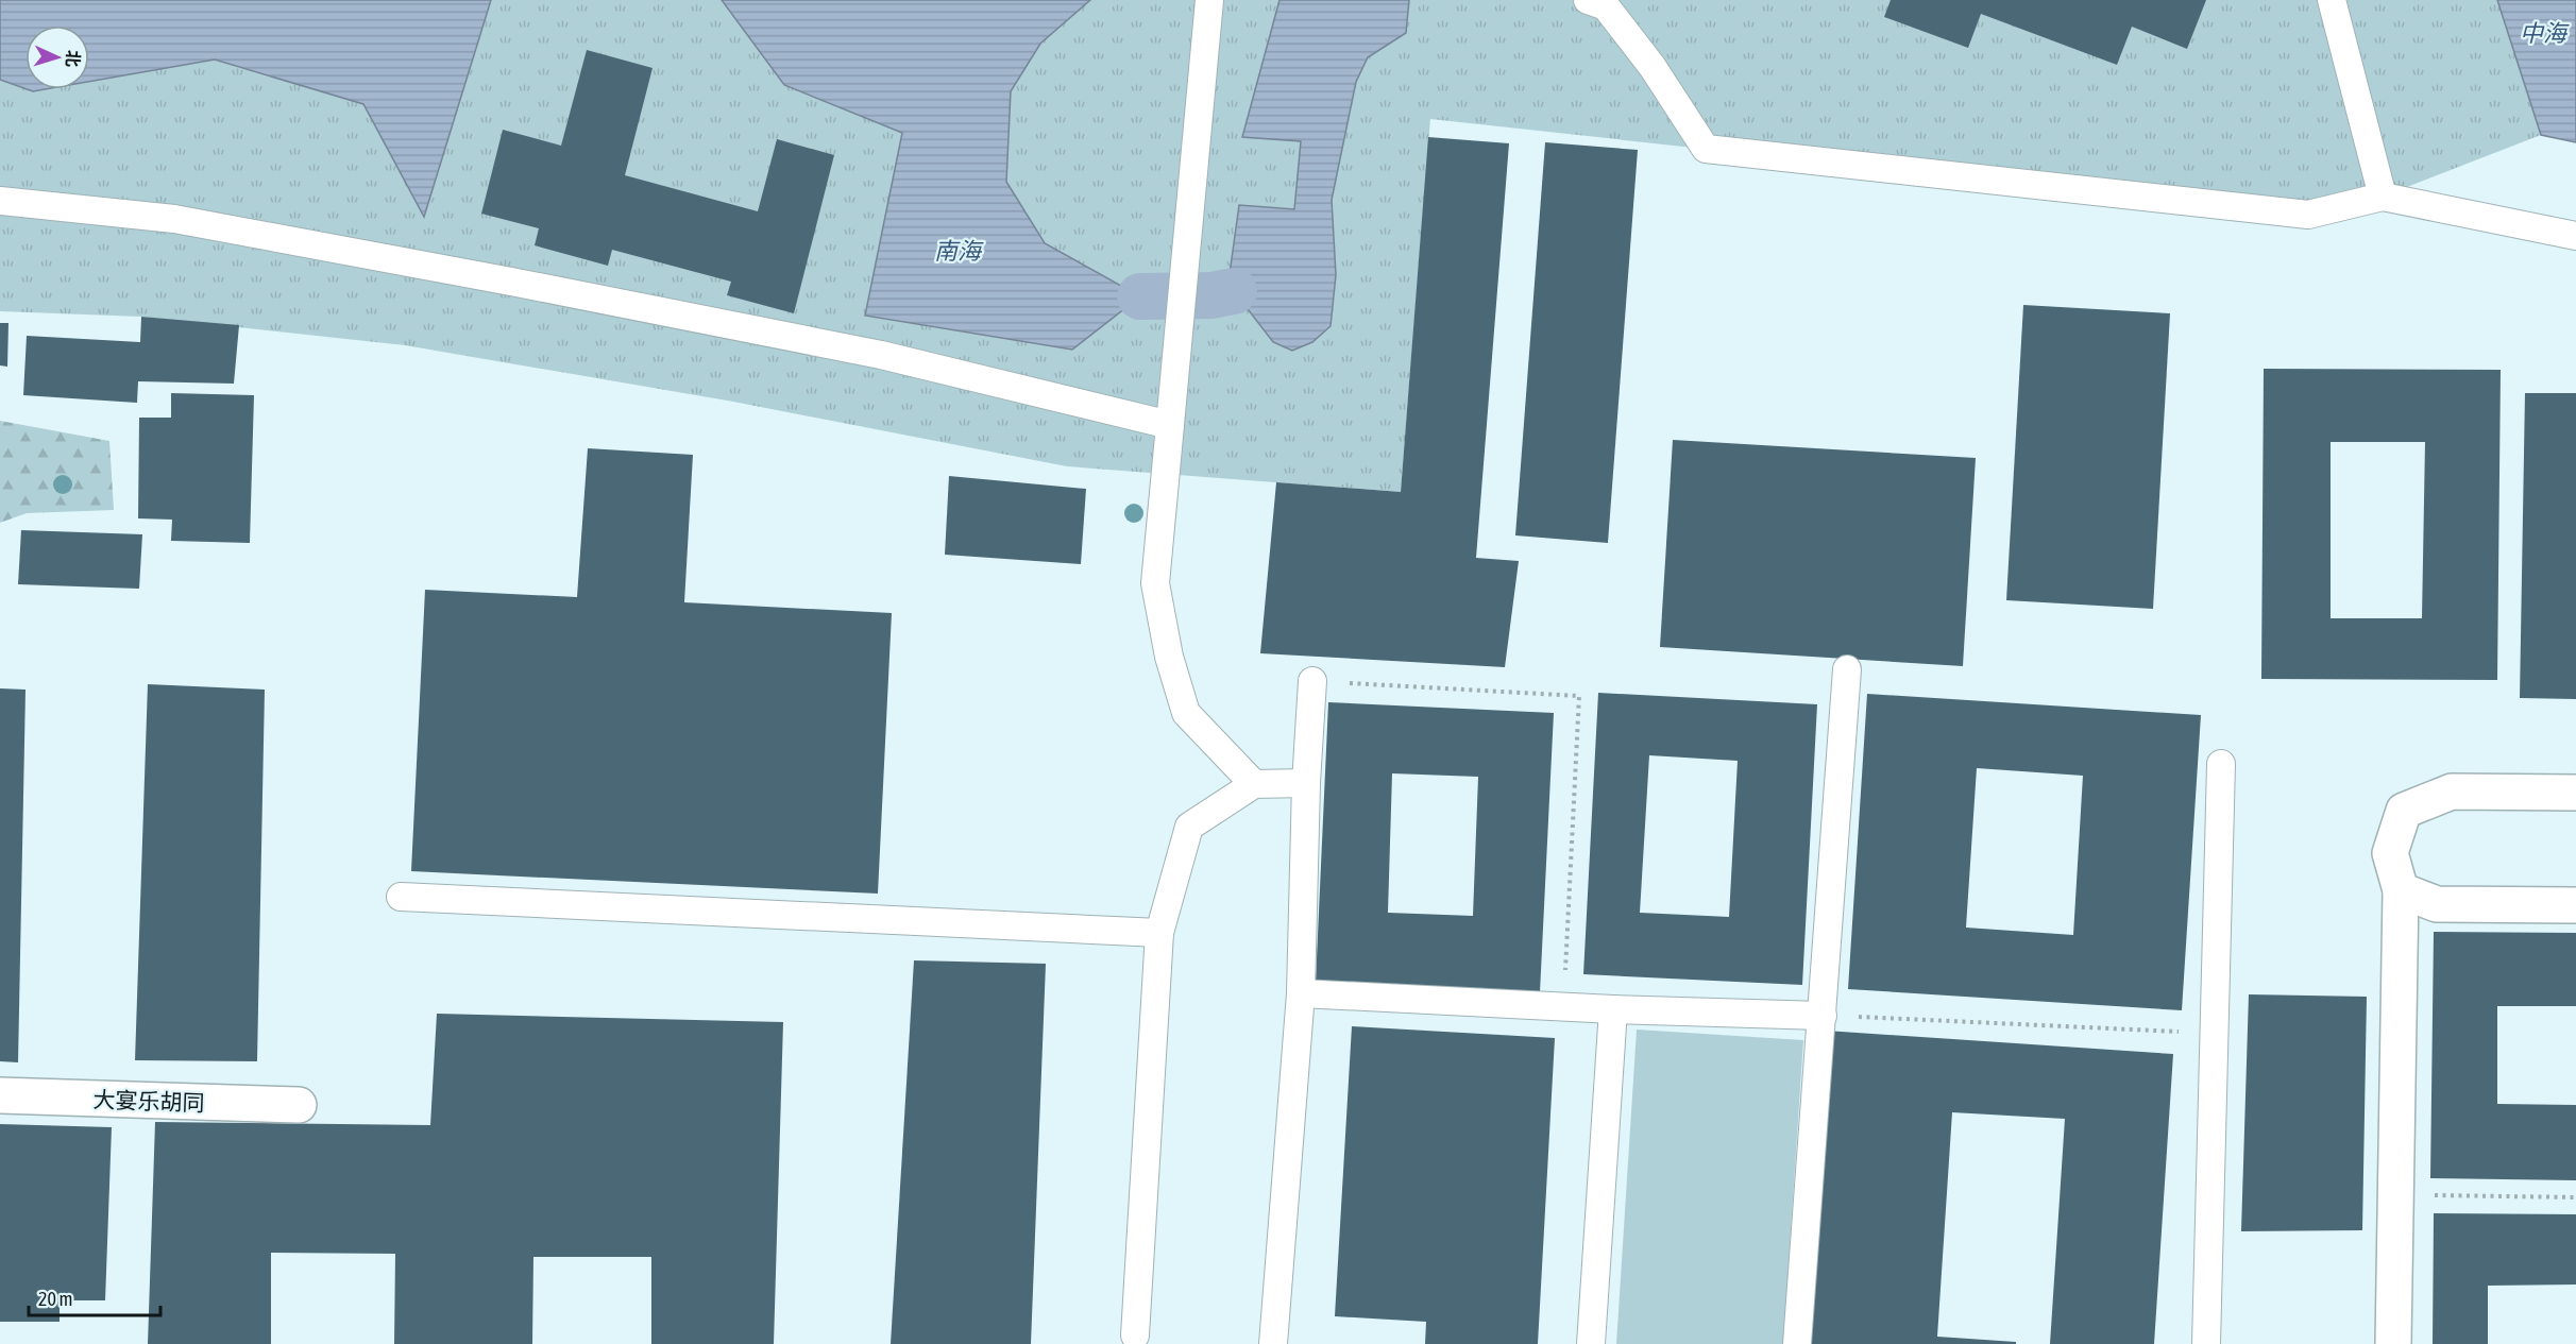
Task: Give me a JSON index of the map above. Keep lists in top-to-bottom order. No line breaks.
{"streets":{"street":["大宴乐胡同"]},"water":["中海","南海"],"scale_bar":"20 m","north":"right"}
